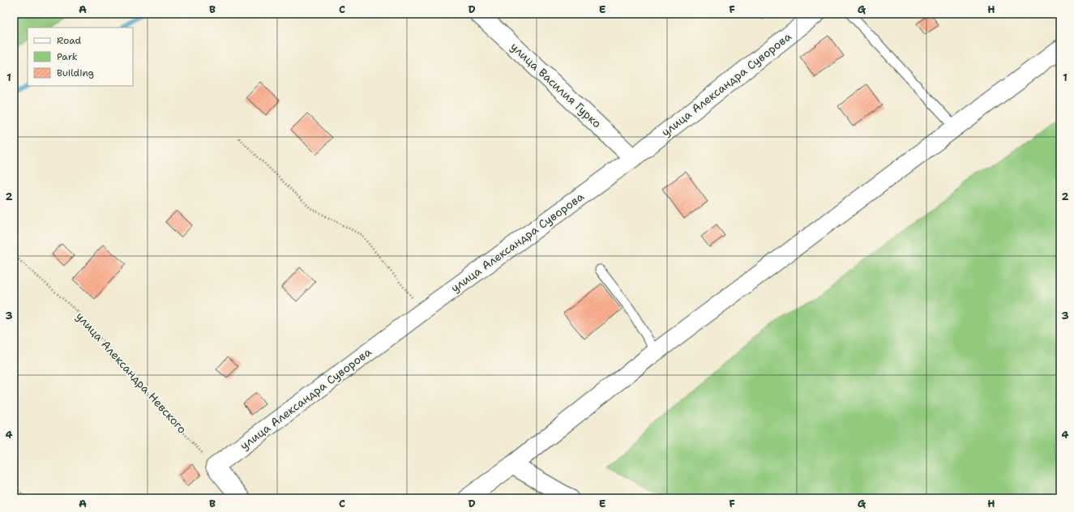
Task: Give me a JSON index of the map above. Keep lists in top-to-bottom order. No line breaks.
{"streets":{"street":["улица Александра Суворова","улица Василия Гурко"],"path":["улица Александра Невского"]},"crossings":[["улица Александра Суворова","улица Василия Гурко"],["улица Александра Суворова","улица Александра Невского"]],"legend":["Road","Park","Building"],"grid":{"columns":["A","B","C","D","E","F","G","H"],"rows":["1","2","3","4"]}}
